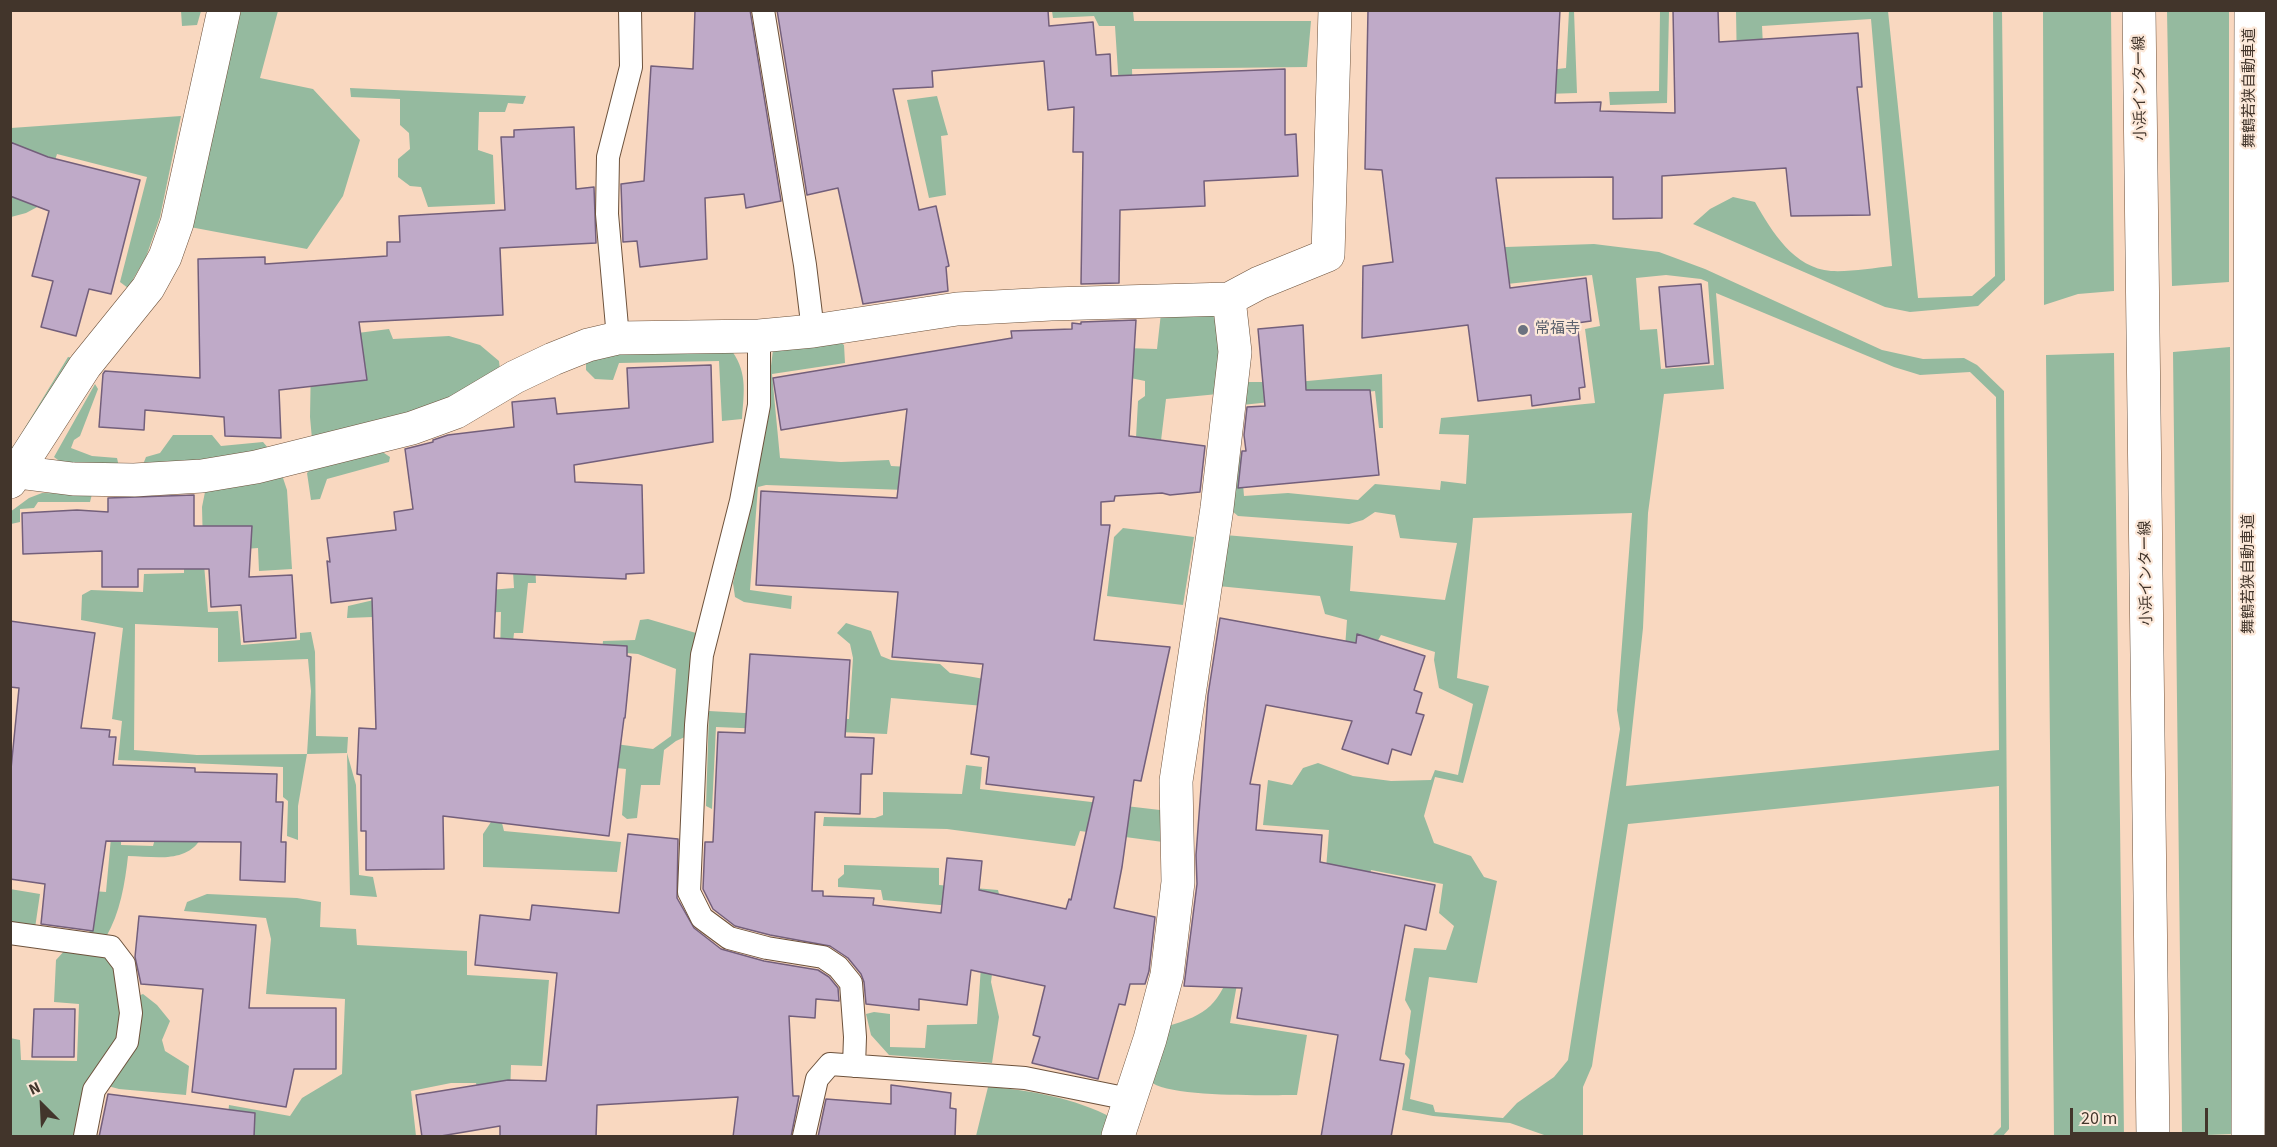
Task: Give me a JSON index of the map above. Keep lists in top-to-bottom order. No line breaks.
{"streets":{"main road":["小浜インター線","舞鶴若狭自動車道"]},"places":["常福寺"],"scale_bar":"20 m","north":"top left"}
